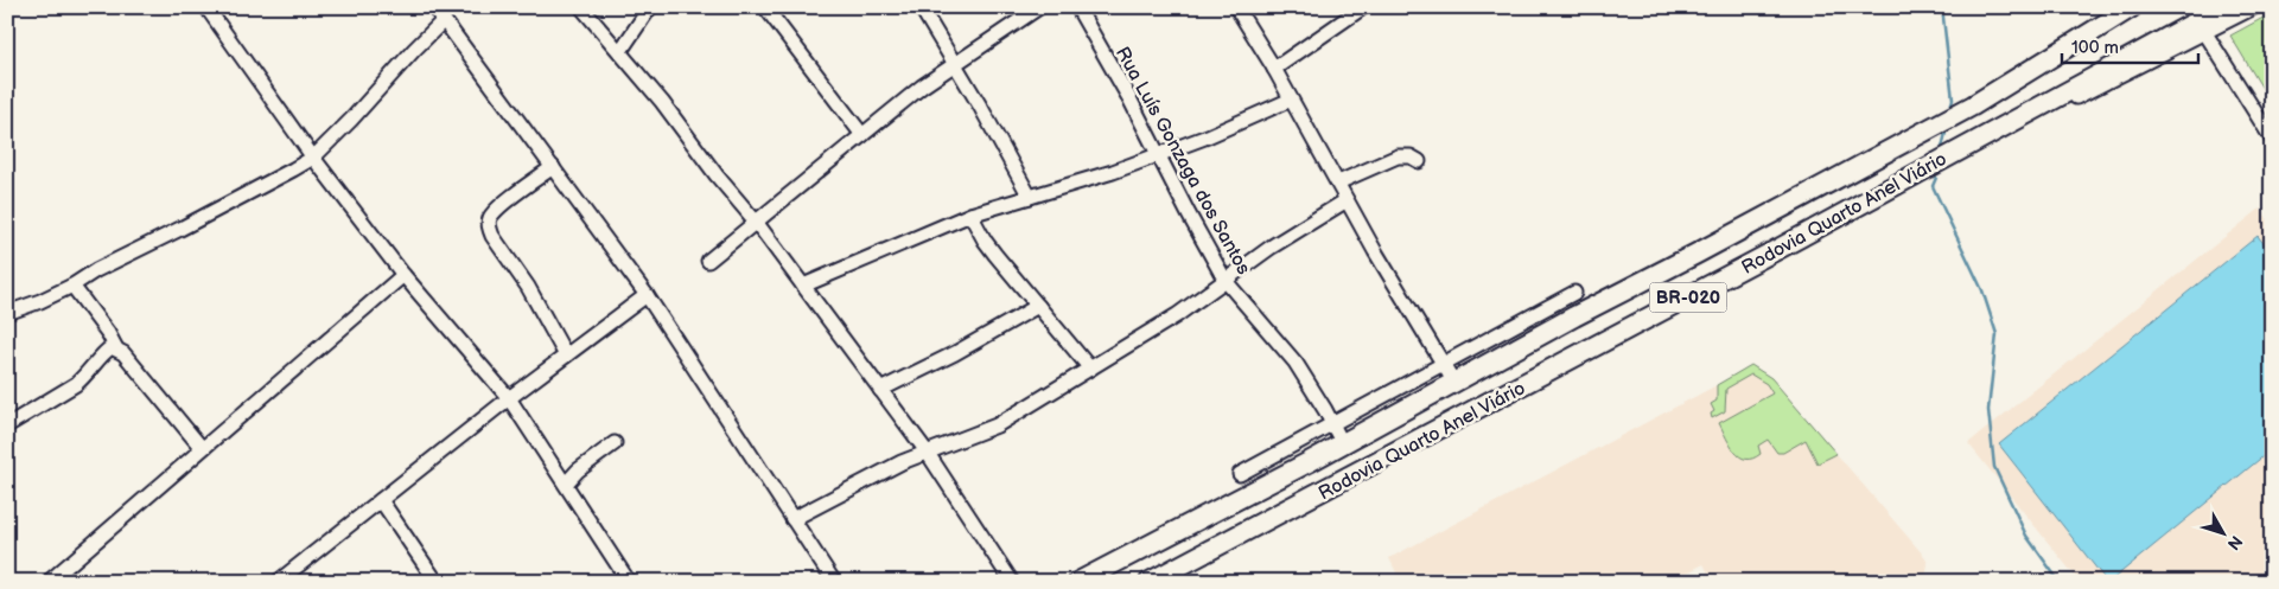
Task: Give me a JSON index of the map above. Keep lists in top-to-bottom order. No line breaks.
{"streets":{"highway":["Rodovia Quarto Anel Viário","BR-020"],"street":["Rua Luís Gonzaga dos Santos"]},"crossings":[["Rua Luís Gonzaga dos Santos","Rodovia Quarto Anel Viário"]],"scale_bar":"100 m","north":"bottom right"}
